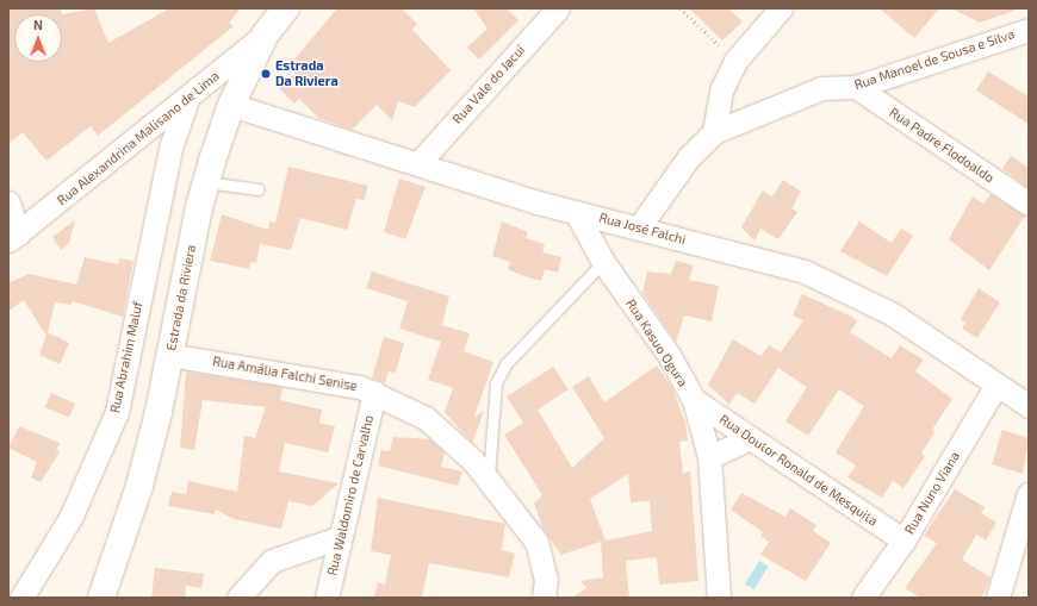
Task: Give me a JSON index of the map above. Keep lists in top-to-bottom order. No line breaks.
{"streets":{"street":["Rua Manoel de Sousa e Silva","Rua Vale do Jacuí","Rua Alexandrina Malisano de Lima","Rua Padre Flodoaldo","Rua José Falchi","Estrada da Riviera","Rua Kasuo Ogura","Rua Abrahim Maluf","Rua Amália Falchi Senise","Rua Doutor Ronald de Mesquita","Rua Nuno Viana","Rua Waldomiro de Carvalho"]},"crossings":[["Rua Manoel de Sousa e Silva","Rua Padre Flodoaldo"],["Rua Manoel de Sousa e Silva","Rua José Falchi"],["Rua Vale do Jacuí","Rua José Falchi"],["Rua Alexandrina Malisano de Lima","Estrada da Riviera"],["Rua Alexandrina Malisano de Lima","Rua Abrahim Maluf"],["Rua José Falchi","Estrada da Riviera"],["Rua José Falchi","Rua Kasuo Ogura"],["Rua José Falchi","Rua Nuno Viana"],["Estrada da Riviera","Rua Amália Falchi Senise"],["Rua Kasuo Ogura","Rua Doutor Ronald de Mesquita"],["Rua Amália Falchi Senise","Rua Waldomiro de Carvalho"],["Rua Doutor Ronald de Mesquita","Rua Nuno Viana"]],"places":["Estrada Da Riviera"],"north":"top"}
